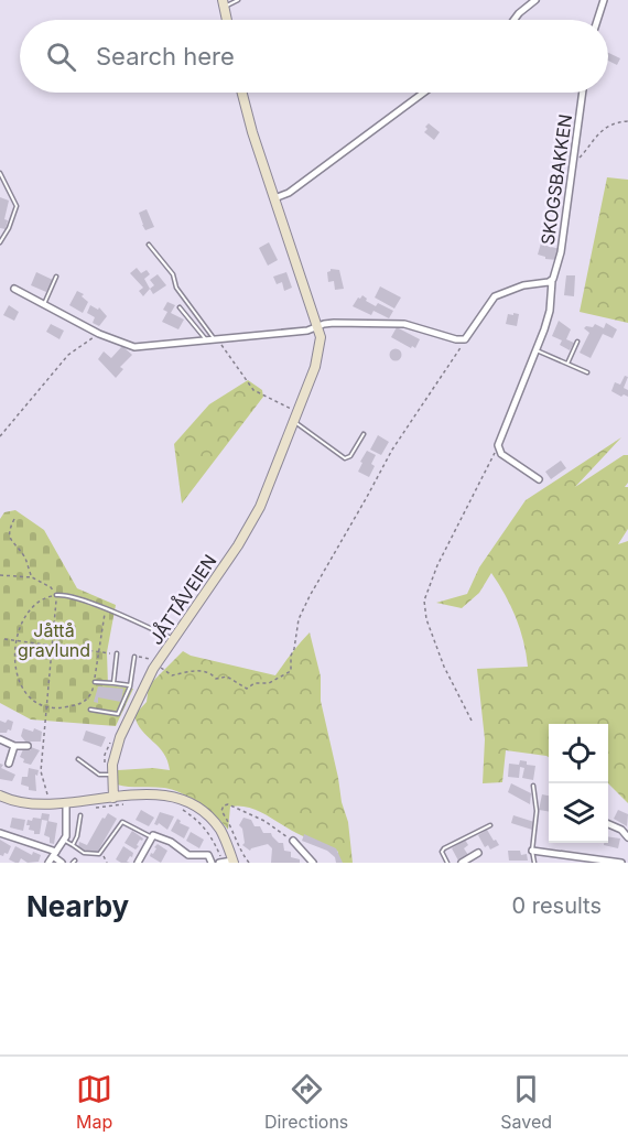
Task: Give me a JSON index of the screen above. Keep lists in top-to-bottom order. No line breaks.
{"streets":{"main road":["JÅTTÅVEIEN"],"street":["SKOGSBAKKEN"]},"parks":["Jåttå gravlund"],"page":{"search":"Search here","heading":["Nearby","0 results"],"nav":["Map","Directions","Saved"]}}
